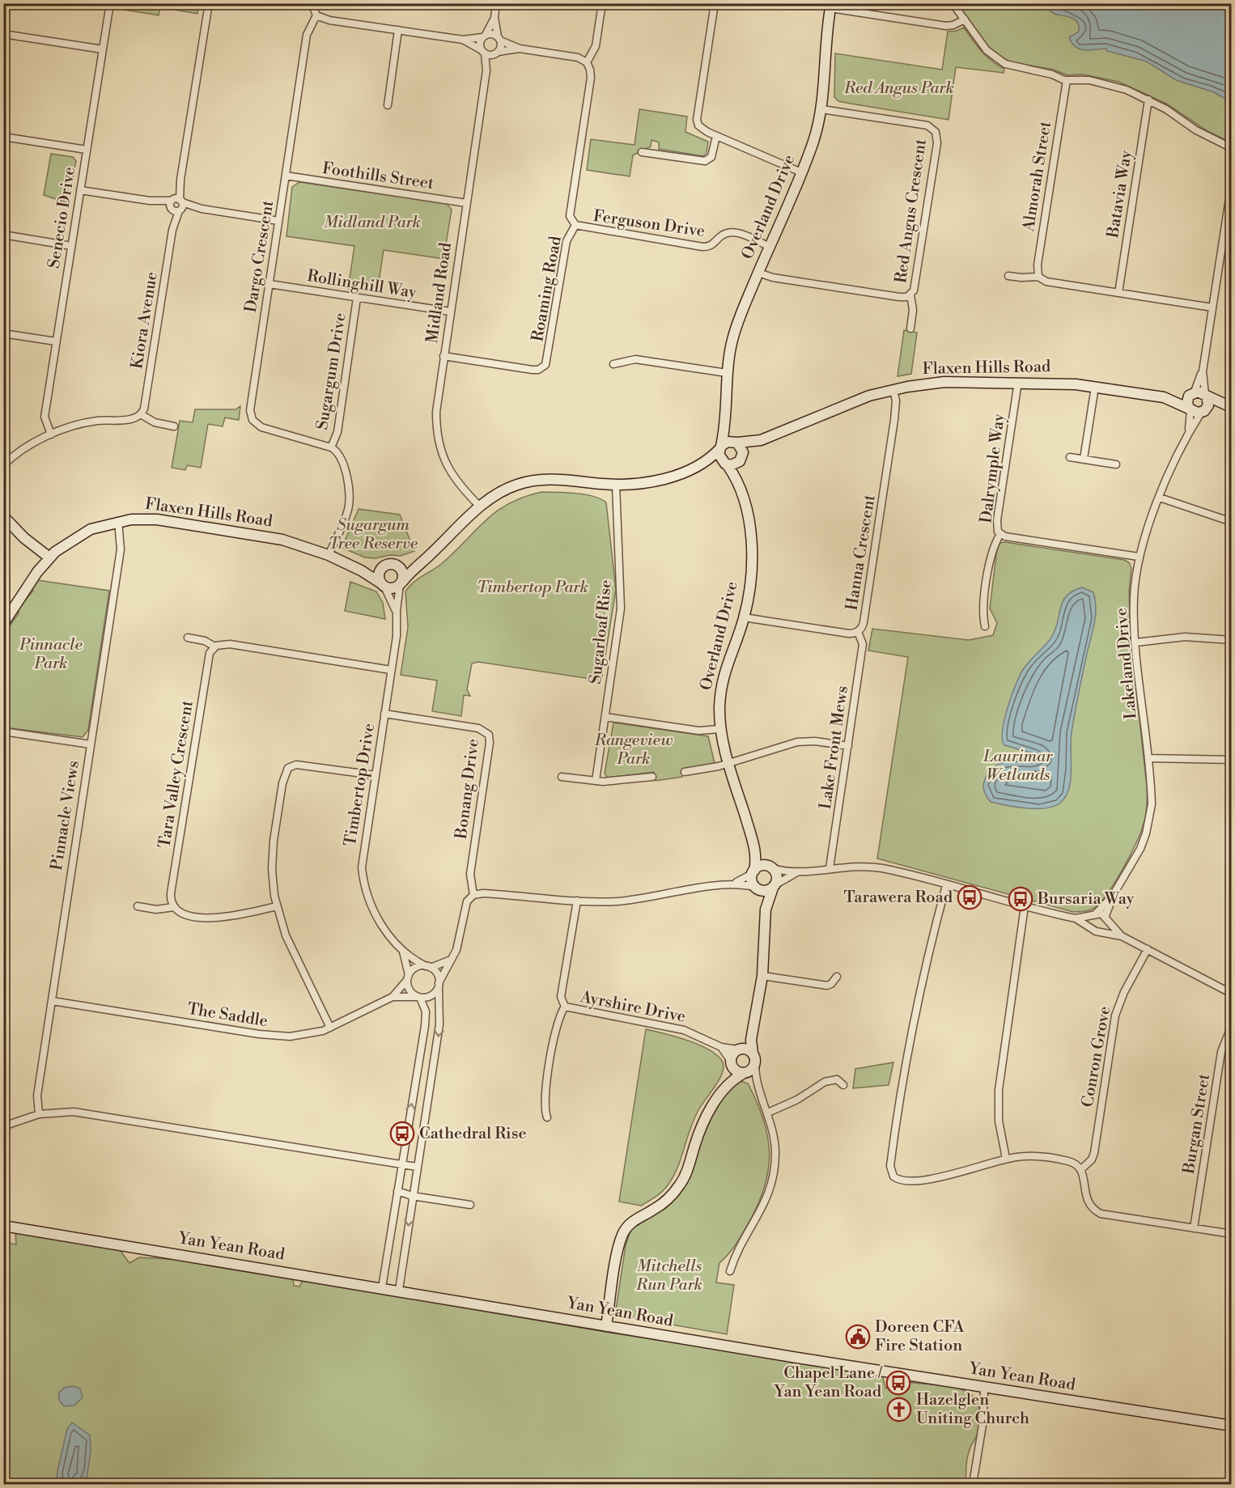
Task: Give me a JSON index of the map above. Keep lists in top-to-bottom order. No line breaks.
{"streets":{"street":["Foothills Street","Almorah Street","Batavia Way","Overland Drive","Red Angus Crescent","Senecio Drive","Ferguson Drive","Dargo Crescent","Rollinghill Way","Roaming Road","Midland Road","Kiora Avenue","Flaxen Hills Road","Sugargum Drive","Dalrymple Way","Hanna Crescent","Sugarloaf Rise","Lakeland Drive","Lake Front Mews","Tara Valley Crescent","Timbertop Drive","Bonang Drive","Pinnacle Views","Ayrshire Drive","The Saddle","Conron Grove","Burgan Street","Yan Yean Road"]},"crossings":[["Foothills Street","Dargo Crescent"],["Foothills Street","Midland Road"],["Overland Drive","Red Angus Crescent"],["Overland Drive","Ferguson Drive"],["Overland Drive","Flaxen Hills Road"],["Overland Drive","Hanna Crescent"],["Ferguson Drive","Roaming Road"],["Dargo Crescent","Rollinghill Way"],["Dargo Crescent","Sugargum Drive"],["Rollinghill Way","Midland Road"],["Rollinghill Way","Sugargum Drive"],["Roaming Road","Midland Road"],["Flaxen Hills Road","Sugargum Drive"],["Flaxen Hills Road","Dalrymple Way"],["Flaxen Hills Road","Hanna Crescent"],["Flaxen Hills Road","Lakeland Drive"],["Flaxen Hills Road","Timbertop Drive"],["Flaxen Hills Road","Pinnacle Views"],["Dalrymple Way","Lakeland Drive"],["Hanna Crescent","Lake Front Mews"],["Timbertop Drive","Bonang Drive"],["Timbertop Drive","The Saddle"],["Pinnacle Views","The Saddle"]],"parks":["Red Angus Park","Midland Park","Sugargum Tree Reserve","Timbertop Park","Pinnacle Park","Rangeview Park","Laurimar Wetlands","Mitchells Run Park"],"places":{"bus stop":["Tarawera Road","Bursaria Way","Cathedral Rise","Chapel Lane / Yan Yean Road"],"public building":["Doreen CFA Fire Station"],"church":["Hazelglen Uniting Church"]}}
